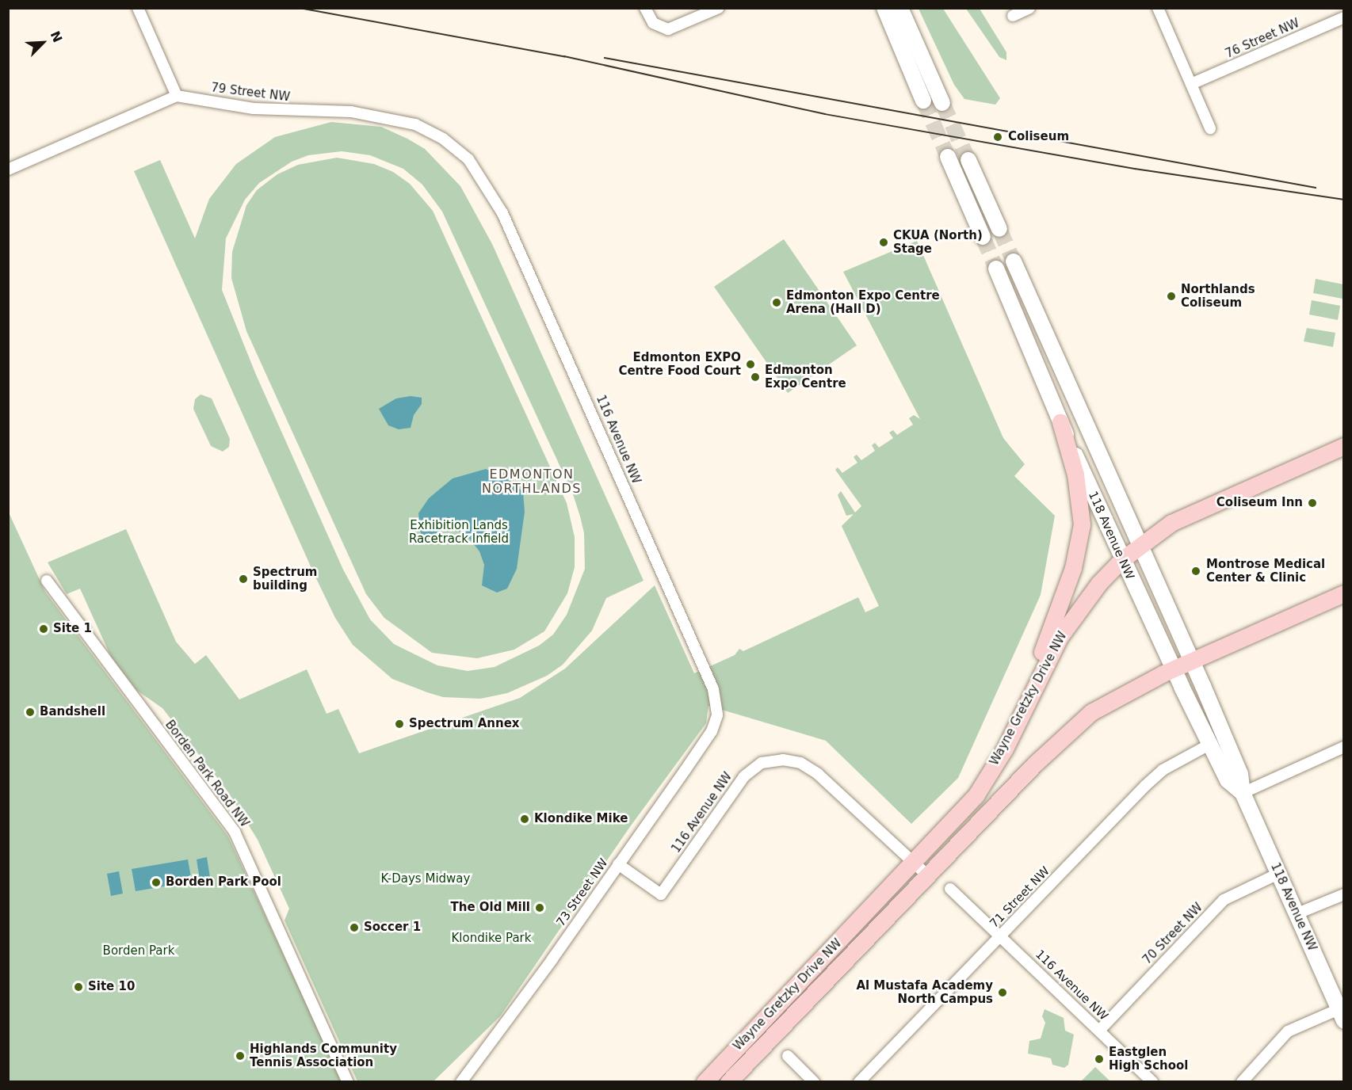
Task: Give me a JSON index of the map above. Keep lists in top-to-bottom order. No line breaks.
{"streets":{"main road":["118 Avenue NW","Wayne Gretzky Drive NW"],"street":["76 Street NW","79 Street NW","116 Avenue NW","Borden Park Road NW","73 Street NW","71 Street NW","70 Street NW"]},"crossings":[["79 Street NW","116 Avenue NW"],["116 Avenue NW","Wayne Gretzky Drive NW"],["116 Avenue NW","73 Street NW"],["116 Avenue NW","71 Street NW"],["116 Avenue NW","70 Street NW"],["118 Avenue NW","Wayne Gretzky Drive NW"],["118 Avenue NW","71 Street NW"],["118 Avenue NW","70 Street NW"]],"districts":["EDMONTON NORTHLANDS"],"parks":["Exhibition Lands Racetrack Infield","K-Days Midway","Klondike Park","Borden Park"],"places":["Coliseum","CKUA (North) Stage","Northlands Coliseum","Edmonton Expo Centre Arena (Hall D)","Edmonton EXPO Centre Food Court","Edmonton Expo Centre","Coliseum Inn","Montrose Medical Center & Clinic","Spectrum building","Site 1","Bandshell","Spectrum Annex","Klondike Mike","Borden Park Pool","The Old Mill","Soccer 1","Site 10","Al Mustafa Academy North Campus","Highlands Community Tennis Association","Eastglen High School"],"north":"top right"}
